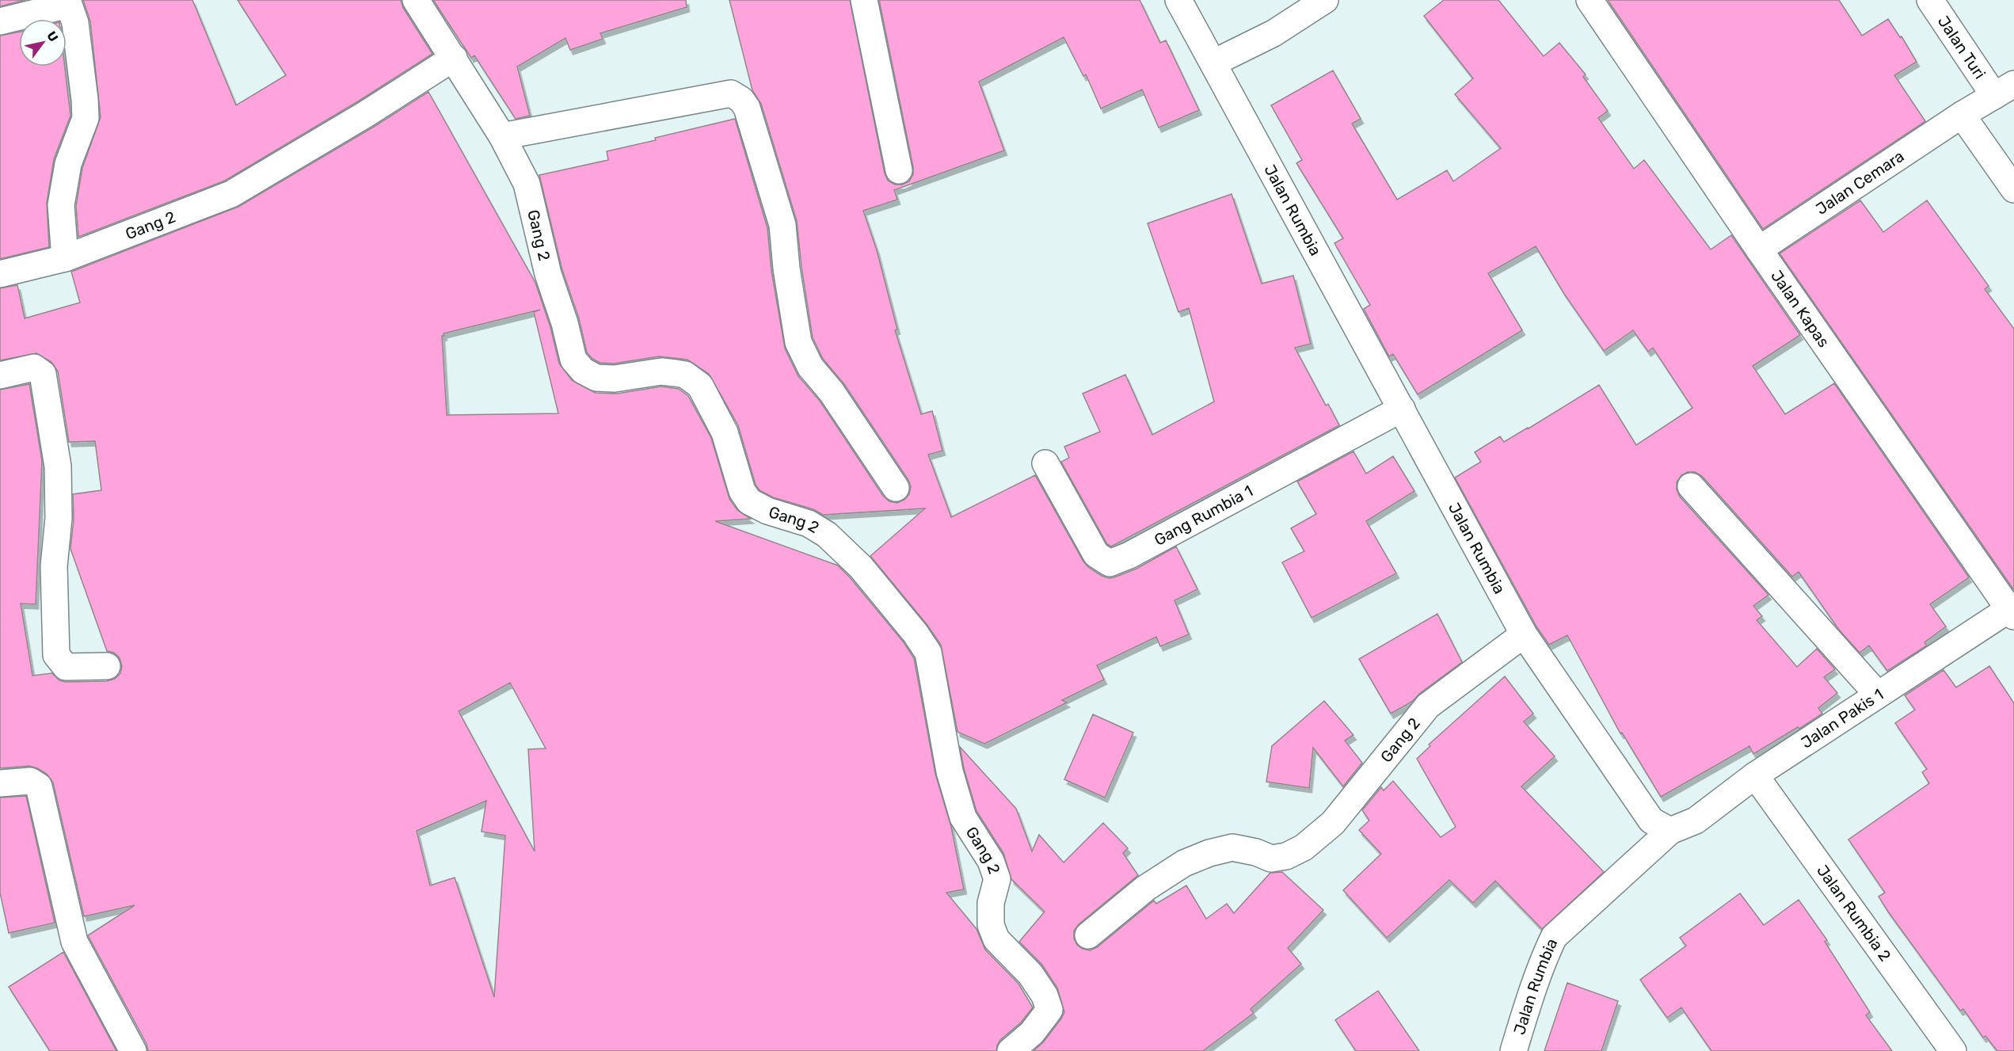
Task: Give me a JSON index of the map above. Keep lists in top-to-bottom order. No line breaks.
{"streets":{"street":["Jalan Turi","Jalan Cemara","Jalan Rumbia","Gang 2","Jalan Kapas","Gang Rumbia 1","Jalan Pakis 1","Jalan Rumbia 2"]},"crossings":[["Jalan Turi","Jalan Cemara"],["Jalan Cemara","Jalan Kapas"],["Jalan Rumbia","Gang 2"],["Jalan Rumbia","Gang Rumbia 1"],["Jalan Rumbia","Jalan Pakis 1"],["Jalan Kapas","Jalan Pakis 1"],["Jalan Pakis 1","Jalan Rumbia 2"]],"north":"top right"}
